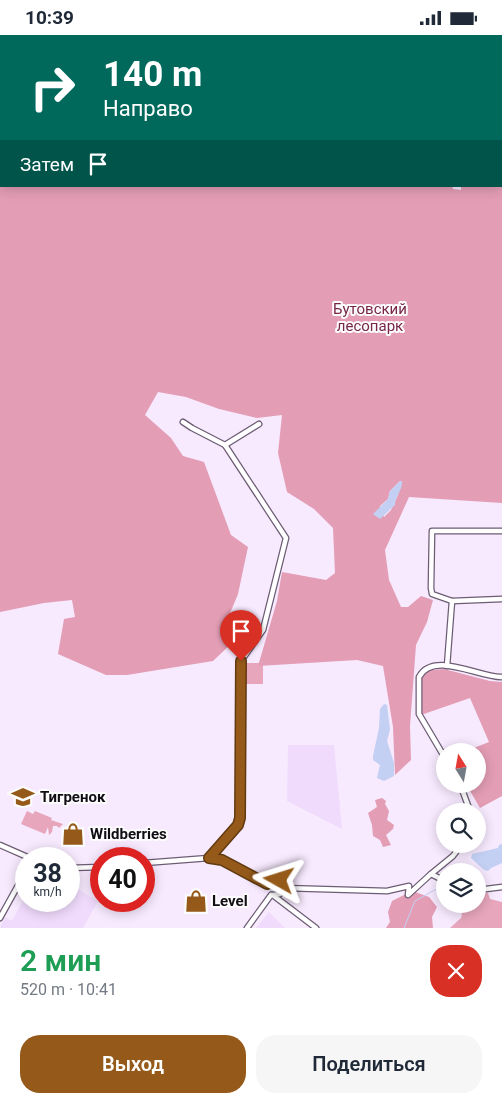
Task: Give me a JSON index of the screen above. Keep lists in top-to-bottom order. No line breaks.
{"parks":["Бутовский лесопарк"],"places":{"school or university":["Тигренок"],"shop":["Wildberries","Level"]},"north":"top","page":{"status":"10:39","turn":["140 m","Направо"],"then":"Затем","speed":"38 km/h","limit":"40","heading":["2 мин","520 m · 10:41"],"buttons":["Выход","Поделиться"]}}
